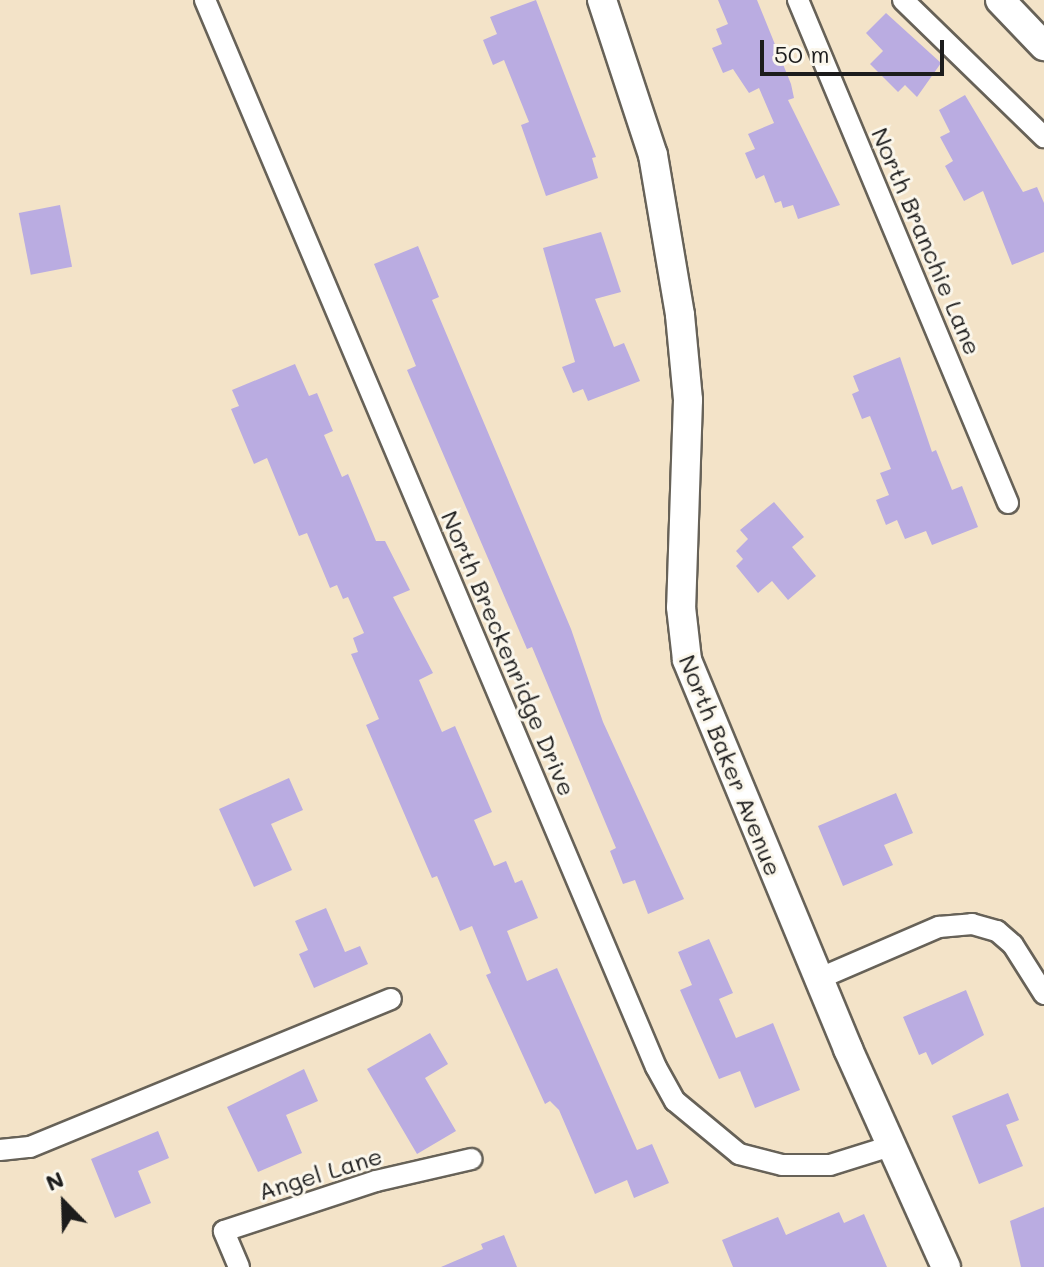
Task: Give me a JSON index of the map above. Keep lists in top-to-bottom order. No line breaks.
{"streets":{"main road":["North Baker Avenue"],"street":["North Branchie Lane","North Breckenridge Drive","Angel Lane"]},"crossings":[["North Breckenridge Drive","North Baker Avenue"]],"scale_bar":"50 m","north":"top left"}
